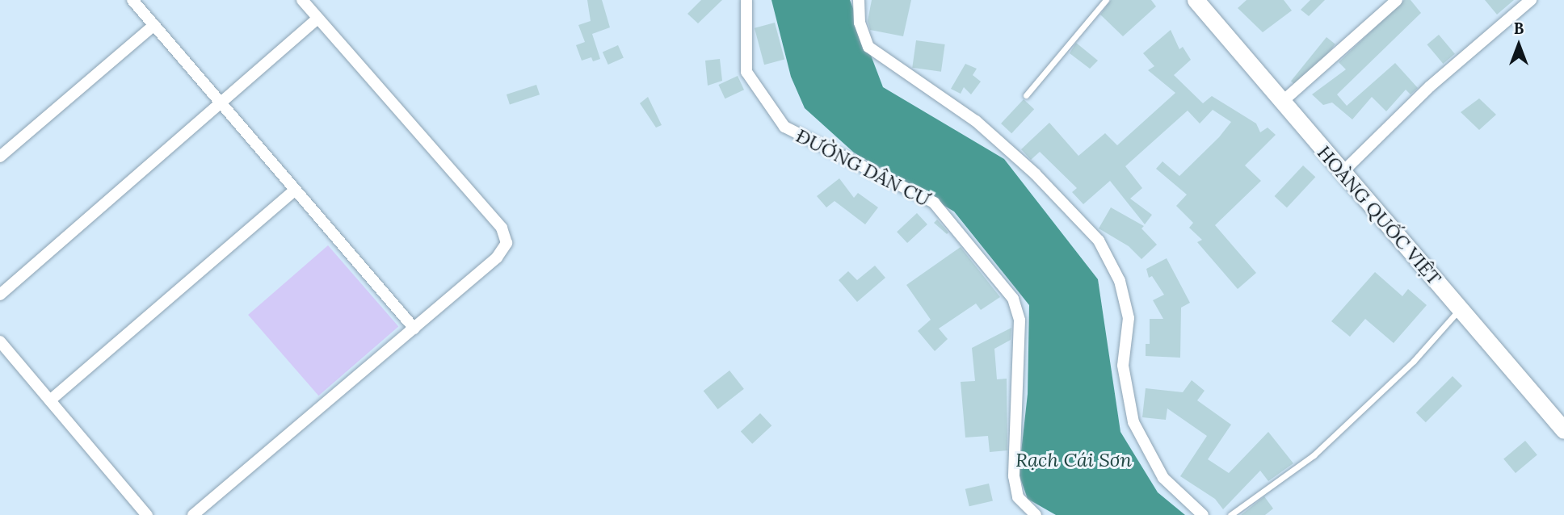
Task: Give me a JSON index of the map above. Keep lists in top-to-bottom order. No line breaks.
{"streets":{"street":["ĐƯỜNG DÂN CƯ","HOÀNG QUỐC VIỆT"]},"water":["Rạch Cái Sơn"],"north":"top"}
